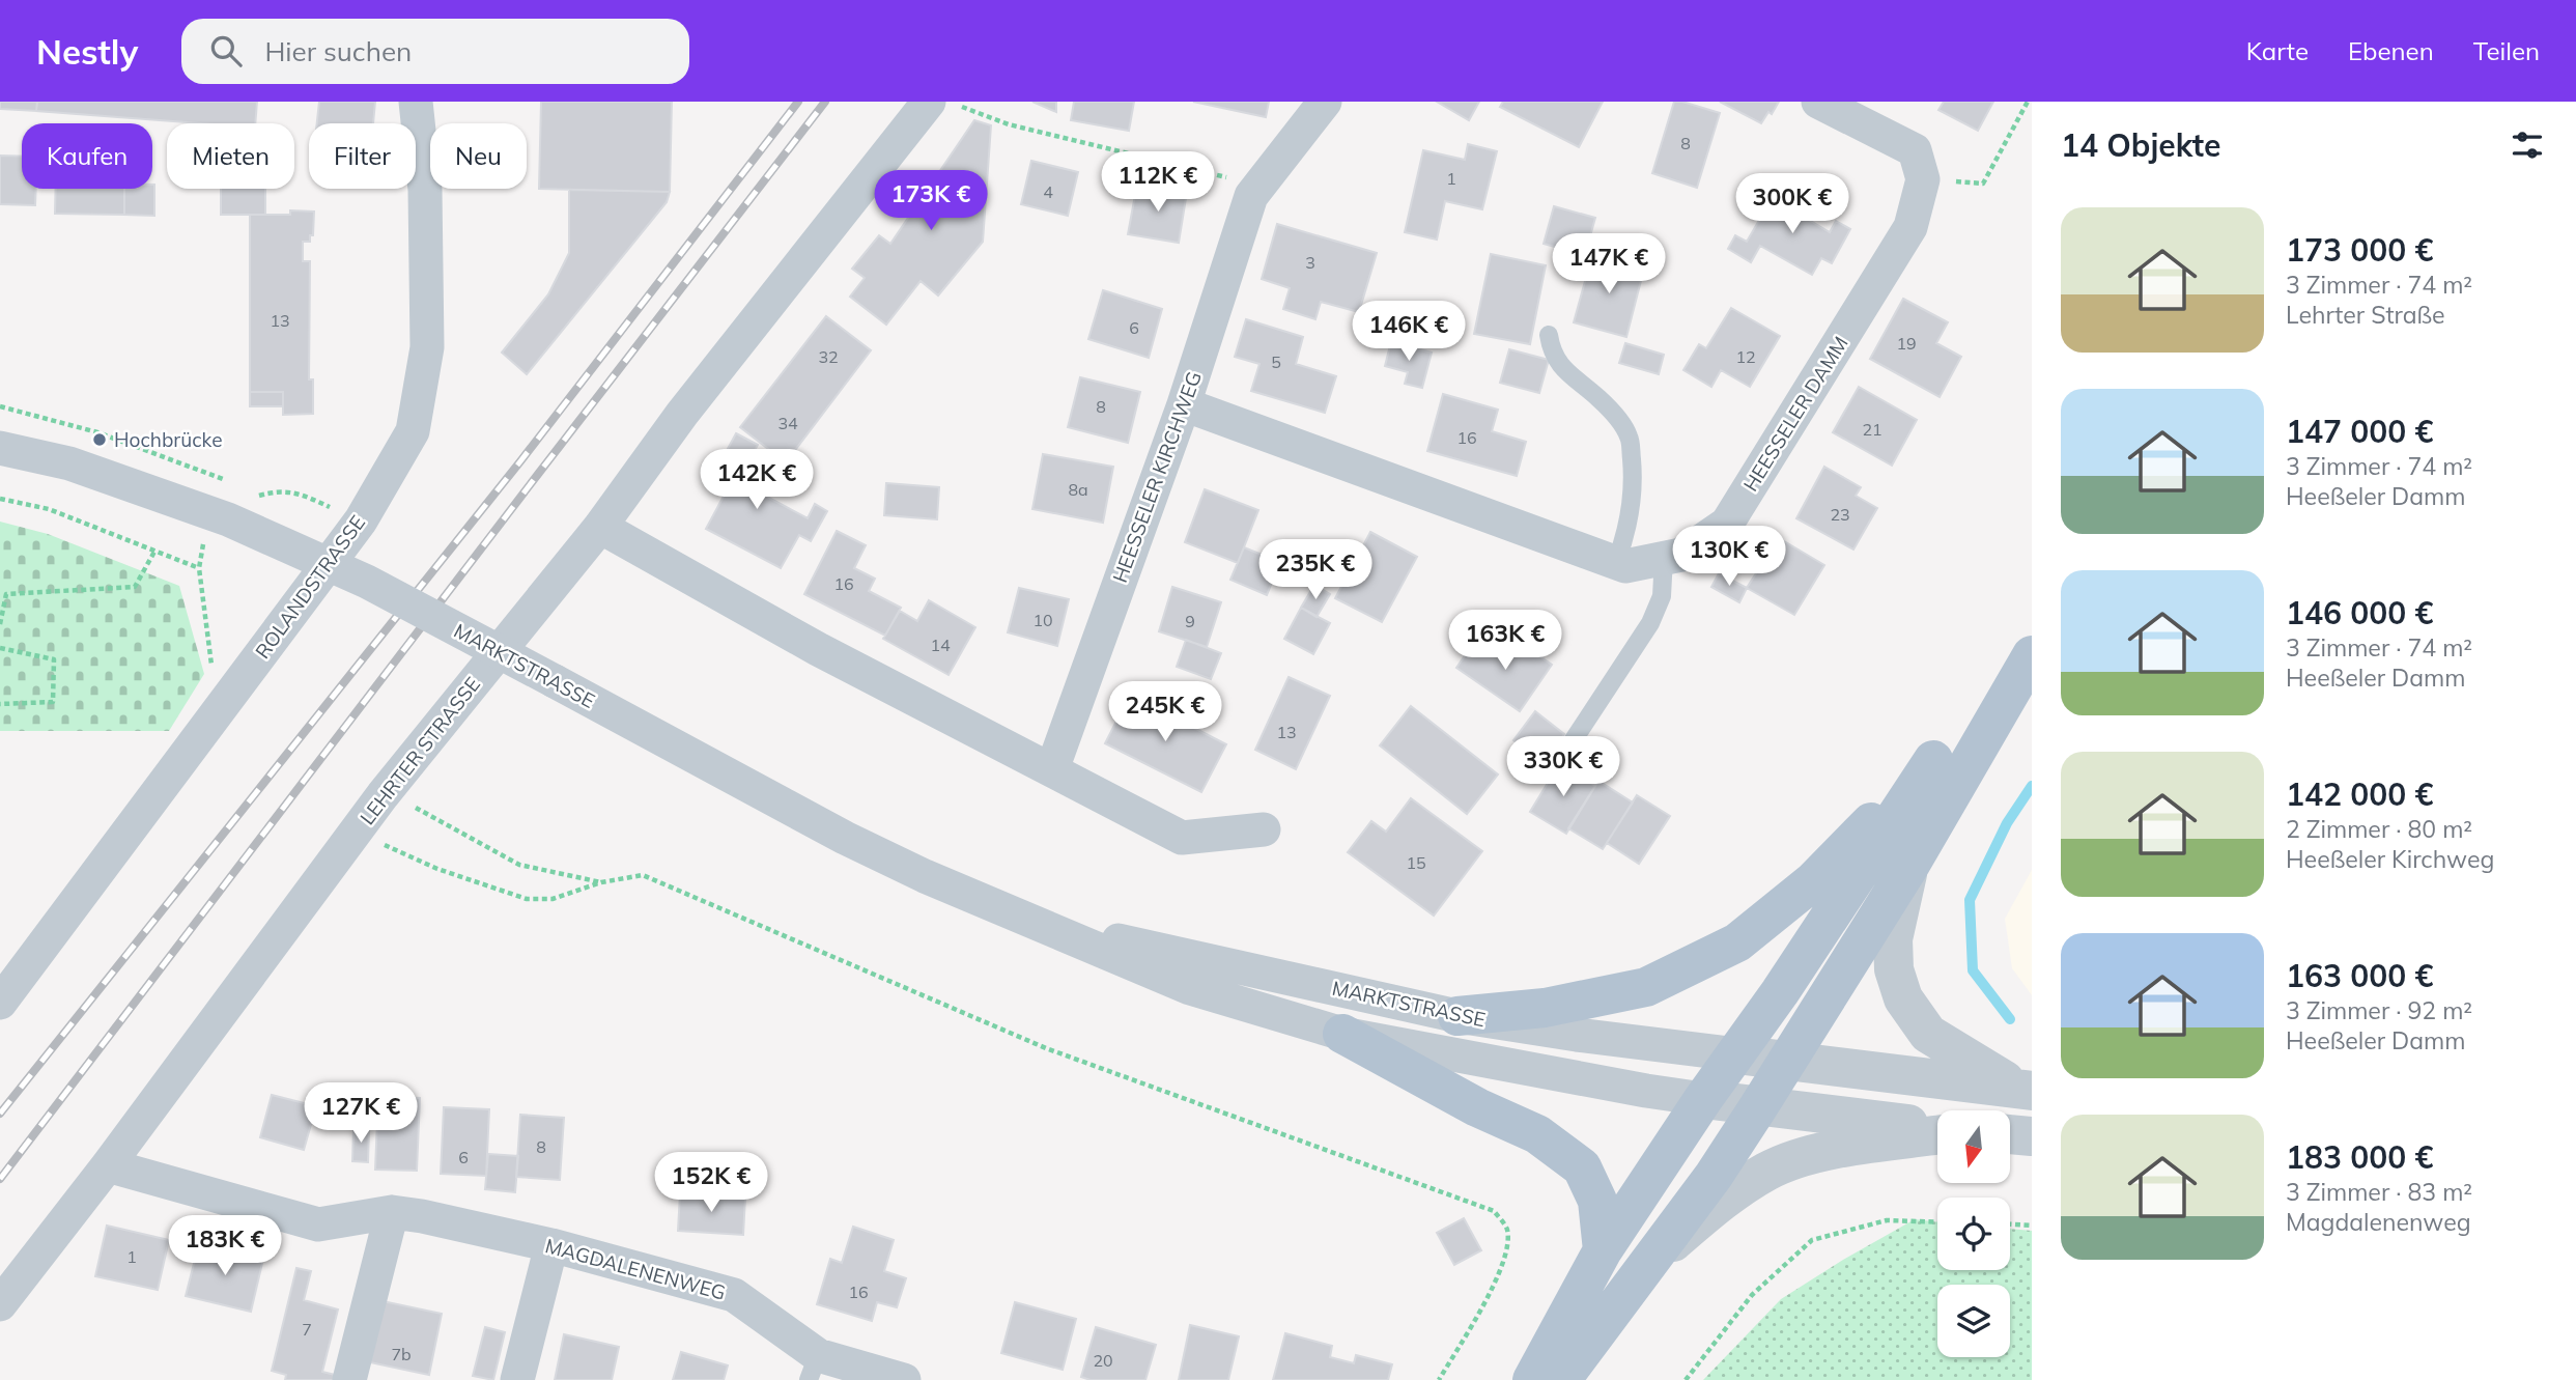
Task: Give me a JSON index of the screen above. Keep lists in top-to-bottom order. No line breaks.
{"streets":{"street":["HEESSELER DAMM","HEESSELER KIRCHWEG","ROLANDSTRASSE","MARKTSTRASSE","LEHRTER STRASSE","MAGDALENENWEG"]},"crossings":[["HEESSELER DAMM","HEESSELER KIRCHWEG"],["LEHRTER STRASSE","MAGDALENENWEG"]],"places":["Hochbrücke"],"house_numbers":["8","1","4","3","13","6","19","32","12","5","8","34","21","16","8a","23","16","10","9","14","13","15","8","6","1","16","7","7b","20"],"north":"bottom","page":{"header":"Nestly","search":"Hier suchen","nav":["Karte","Ebenen","Teilen"],"heading":"14 Objekte","chip":["Kaufen","Mieten","Filter","Neu"],"price":["112K €","173K €","300K €","147K €","146K €","142K €","130K €","235K €","163K €","245K €","330K €","127K €","152K €","183K €"],"list":[{"name":"173 000 €","note":"3 Zimmer · 74 m² · Lehrter Straße"},{"name":"147 000 €","note":"3 Zimmer · 74 m² · Heeßeler Damm"},{"name":"146 000 €","note":"3 Zimmer · 74 m² · Heeßeler Damm"},{"name":"142 000 €","note":"2 Zimmer · 80 m² · Heeßeler Kirchweg"},{"name":"163 000 €","note":"3 Zimmer · 92 m² · Heeßeler Damm"},{"name":"183 000 €","note":"3 Zimmer · 83 m² · Magdalenenweg"}]}}
